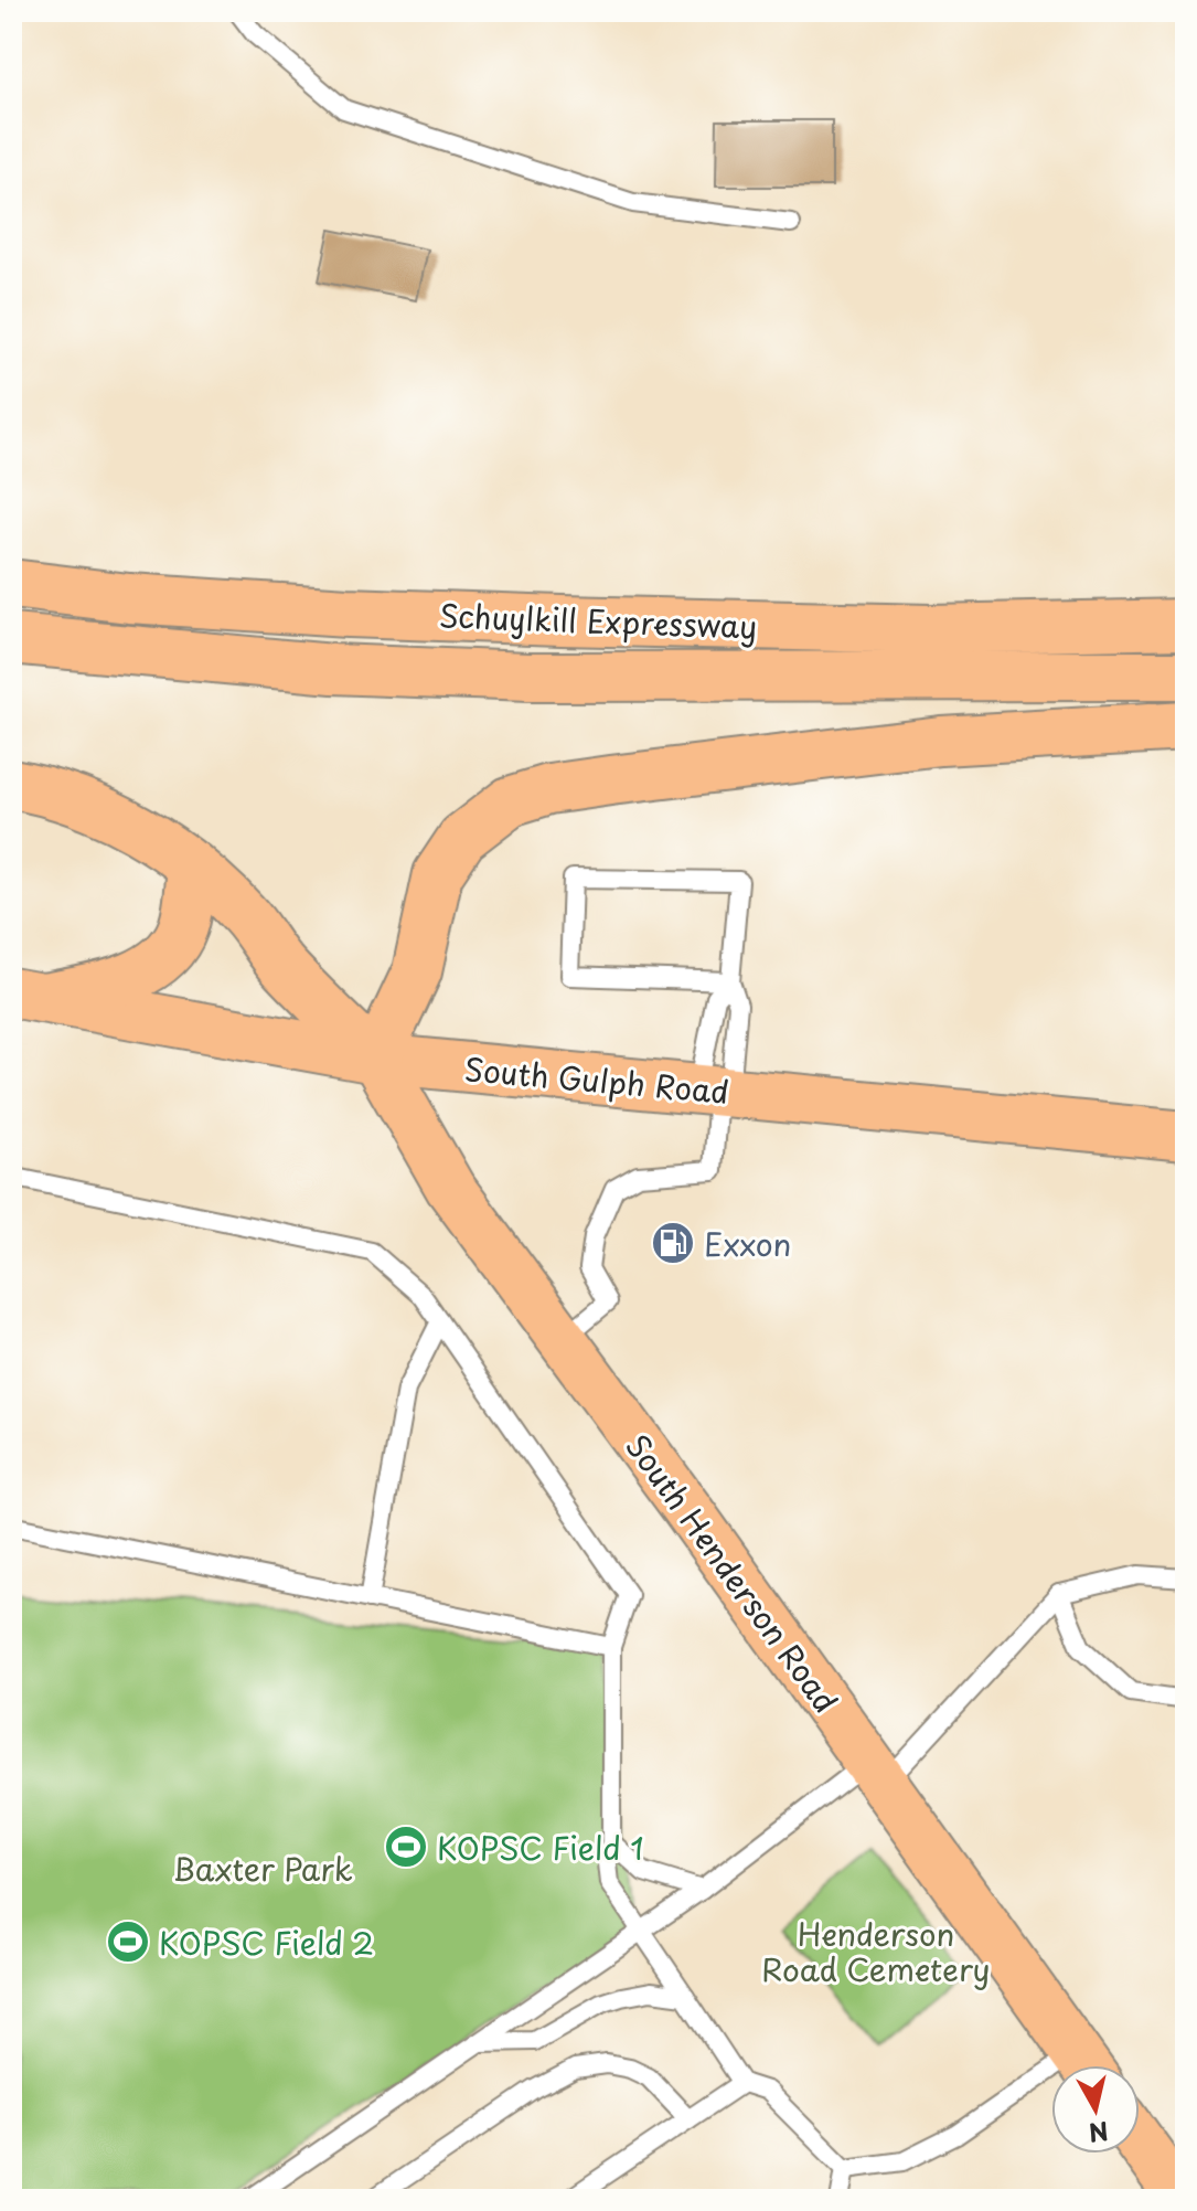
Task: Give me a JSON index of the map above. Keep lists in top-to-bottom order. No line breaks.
{"streets":{"main road":["Schuylkill Expressway","South Gulph Road","South Henderson Road"]},"crossings":[["South Gulph Road","South Henderson Road"]],"parks":["Baxter Park","Henderson Road Cemetery"],"places":{"fuel station":["Exxon"],"sports":["KOPSC Field 1","KOPSC Field 2"]},"north":"bottom"}
